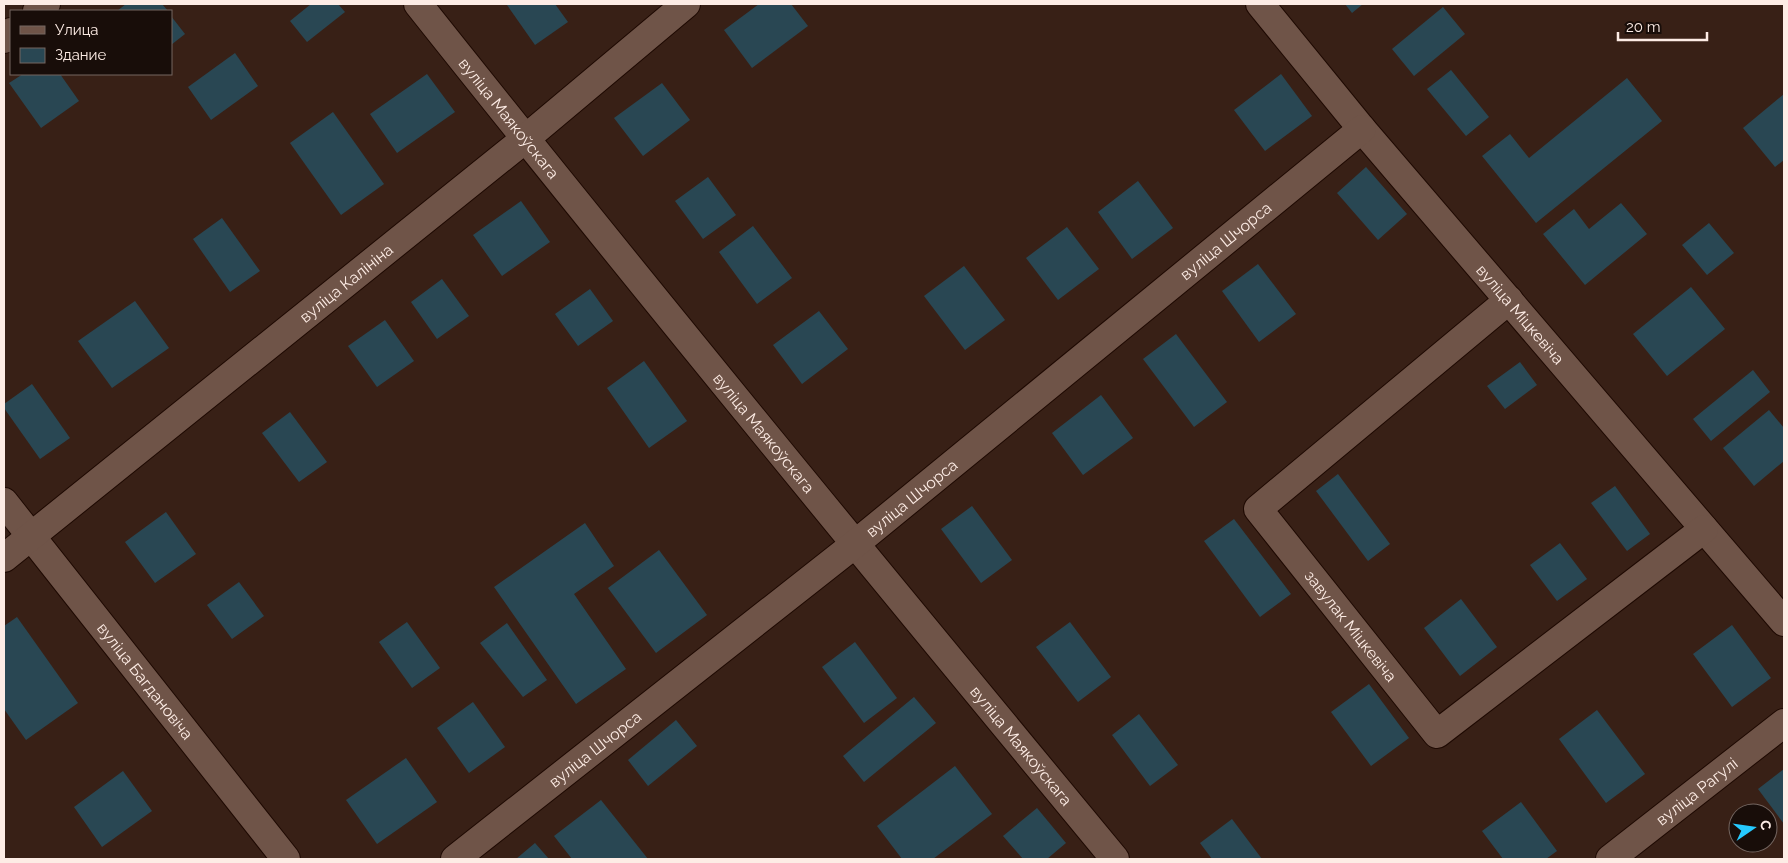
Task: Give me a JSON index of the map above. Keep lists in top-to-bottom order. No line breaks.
{"streets":{"street":["вуліца Маякоўскага","вуліца Шчорса","вуліца Калініна","вуліца Міцкевіча","завулак Міцкевіча","вуліца Багдановіча","вуліца Рагулі"]},"crossings":[["вуліца Маякоўскага","вуліца Шчорса"],["вуліца Маякоўскага","вуліца Калініна"],["вуліца Шчорса","вуліца Міцкевіча"],["вуліца Калініна","вуліца Багдановіча"],["вуліца Міцкевіча","завулак Міцкевіча"]],"legend":["Улица","Здание"],"scale_bar":"20 m","north":"right"}
